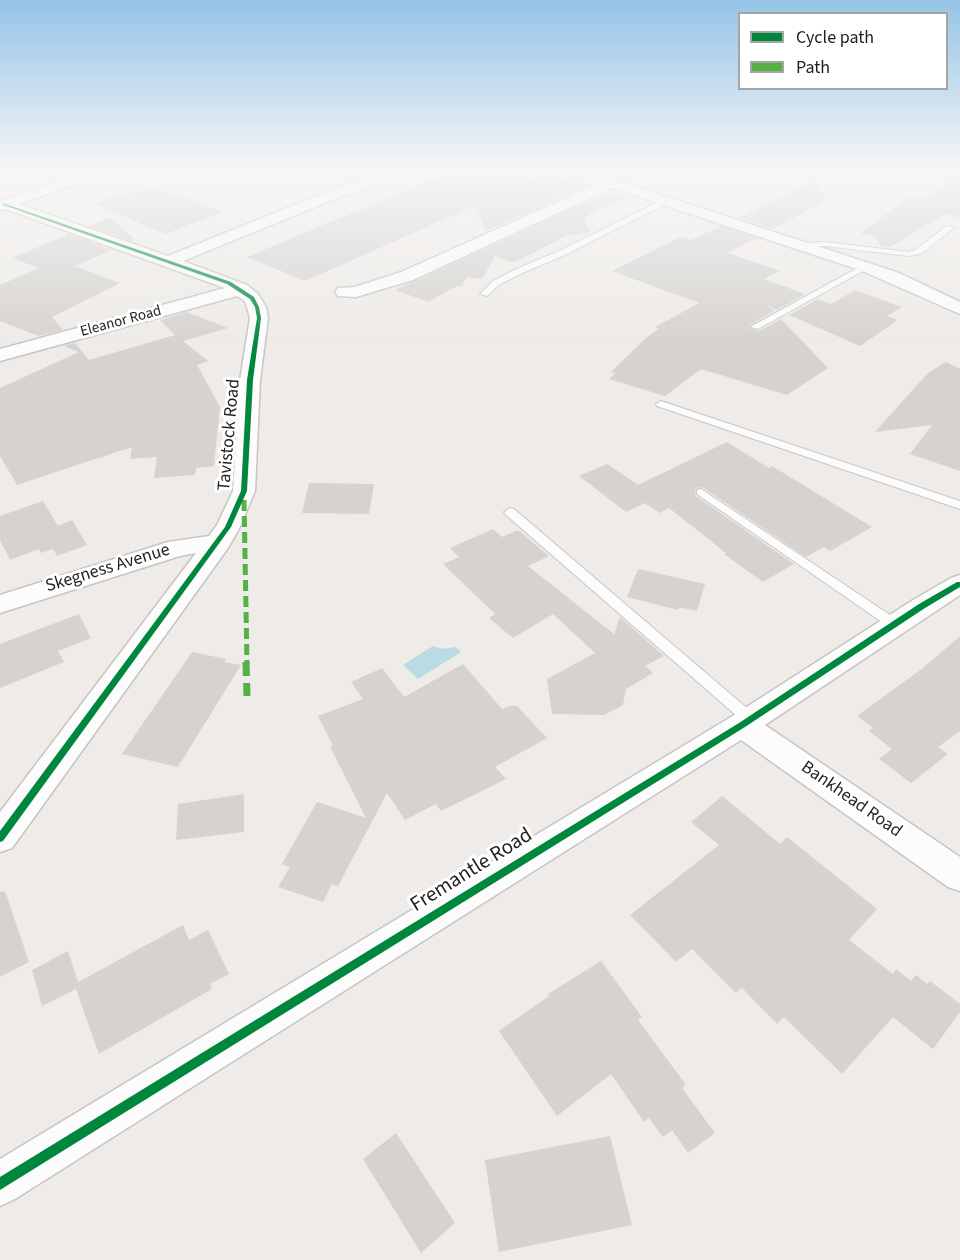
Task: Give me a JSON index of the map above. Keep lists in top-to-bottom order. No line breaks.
{"streets":{"street":["Eleanor Road","Tavistock Road","Skegness Avenue","Bankhead Road","Fremantle Road"]},"crossings":[["Eleanor Road","Tavistock Road"],["Tavistock Road","Skegness Avenue"],["Bankhead Road","Fremantle Road"]],"legend":["Cycle path","Path"]}
